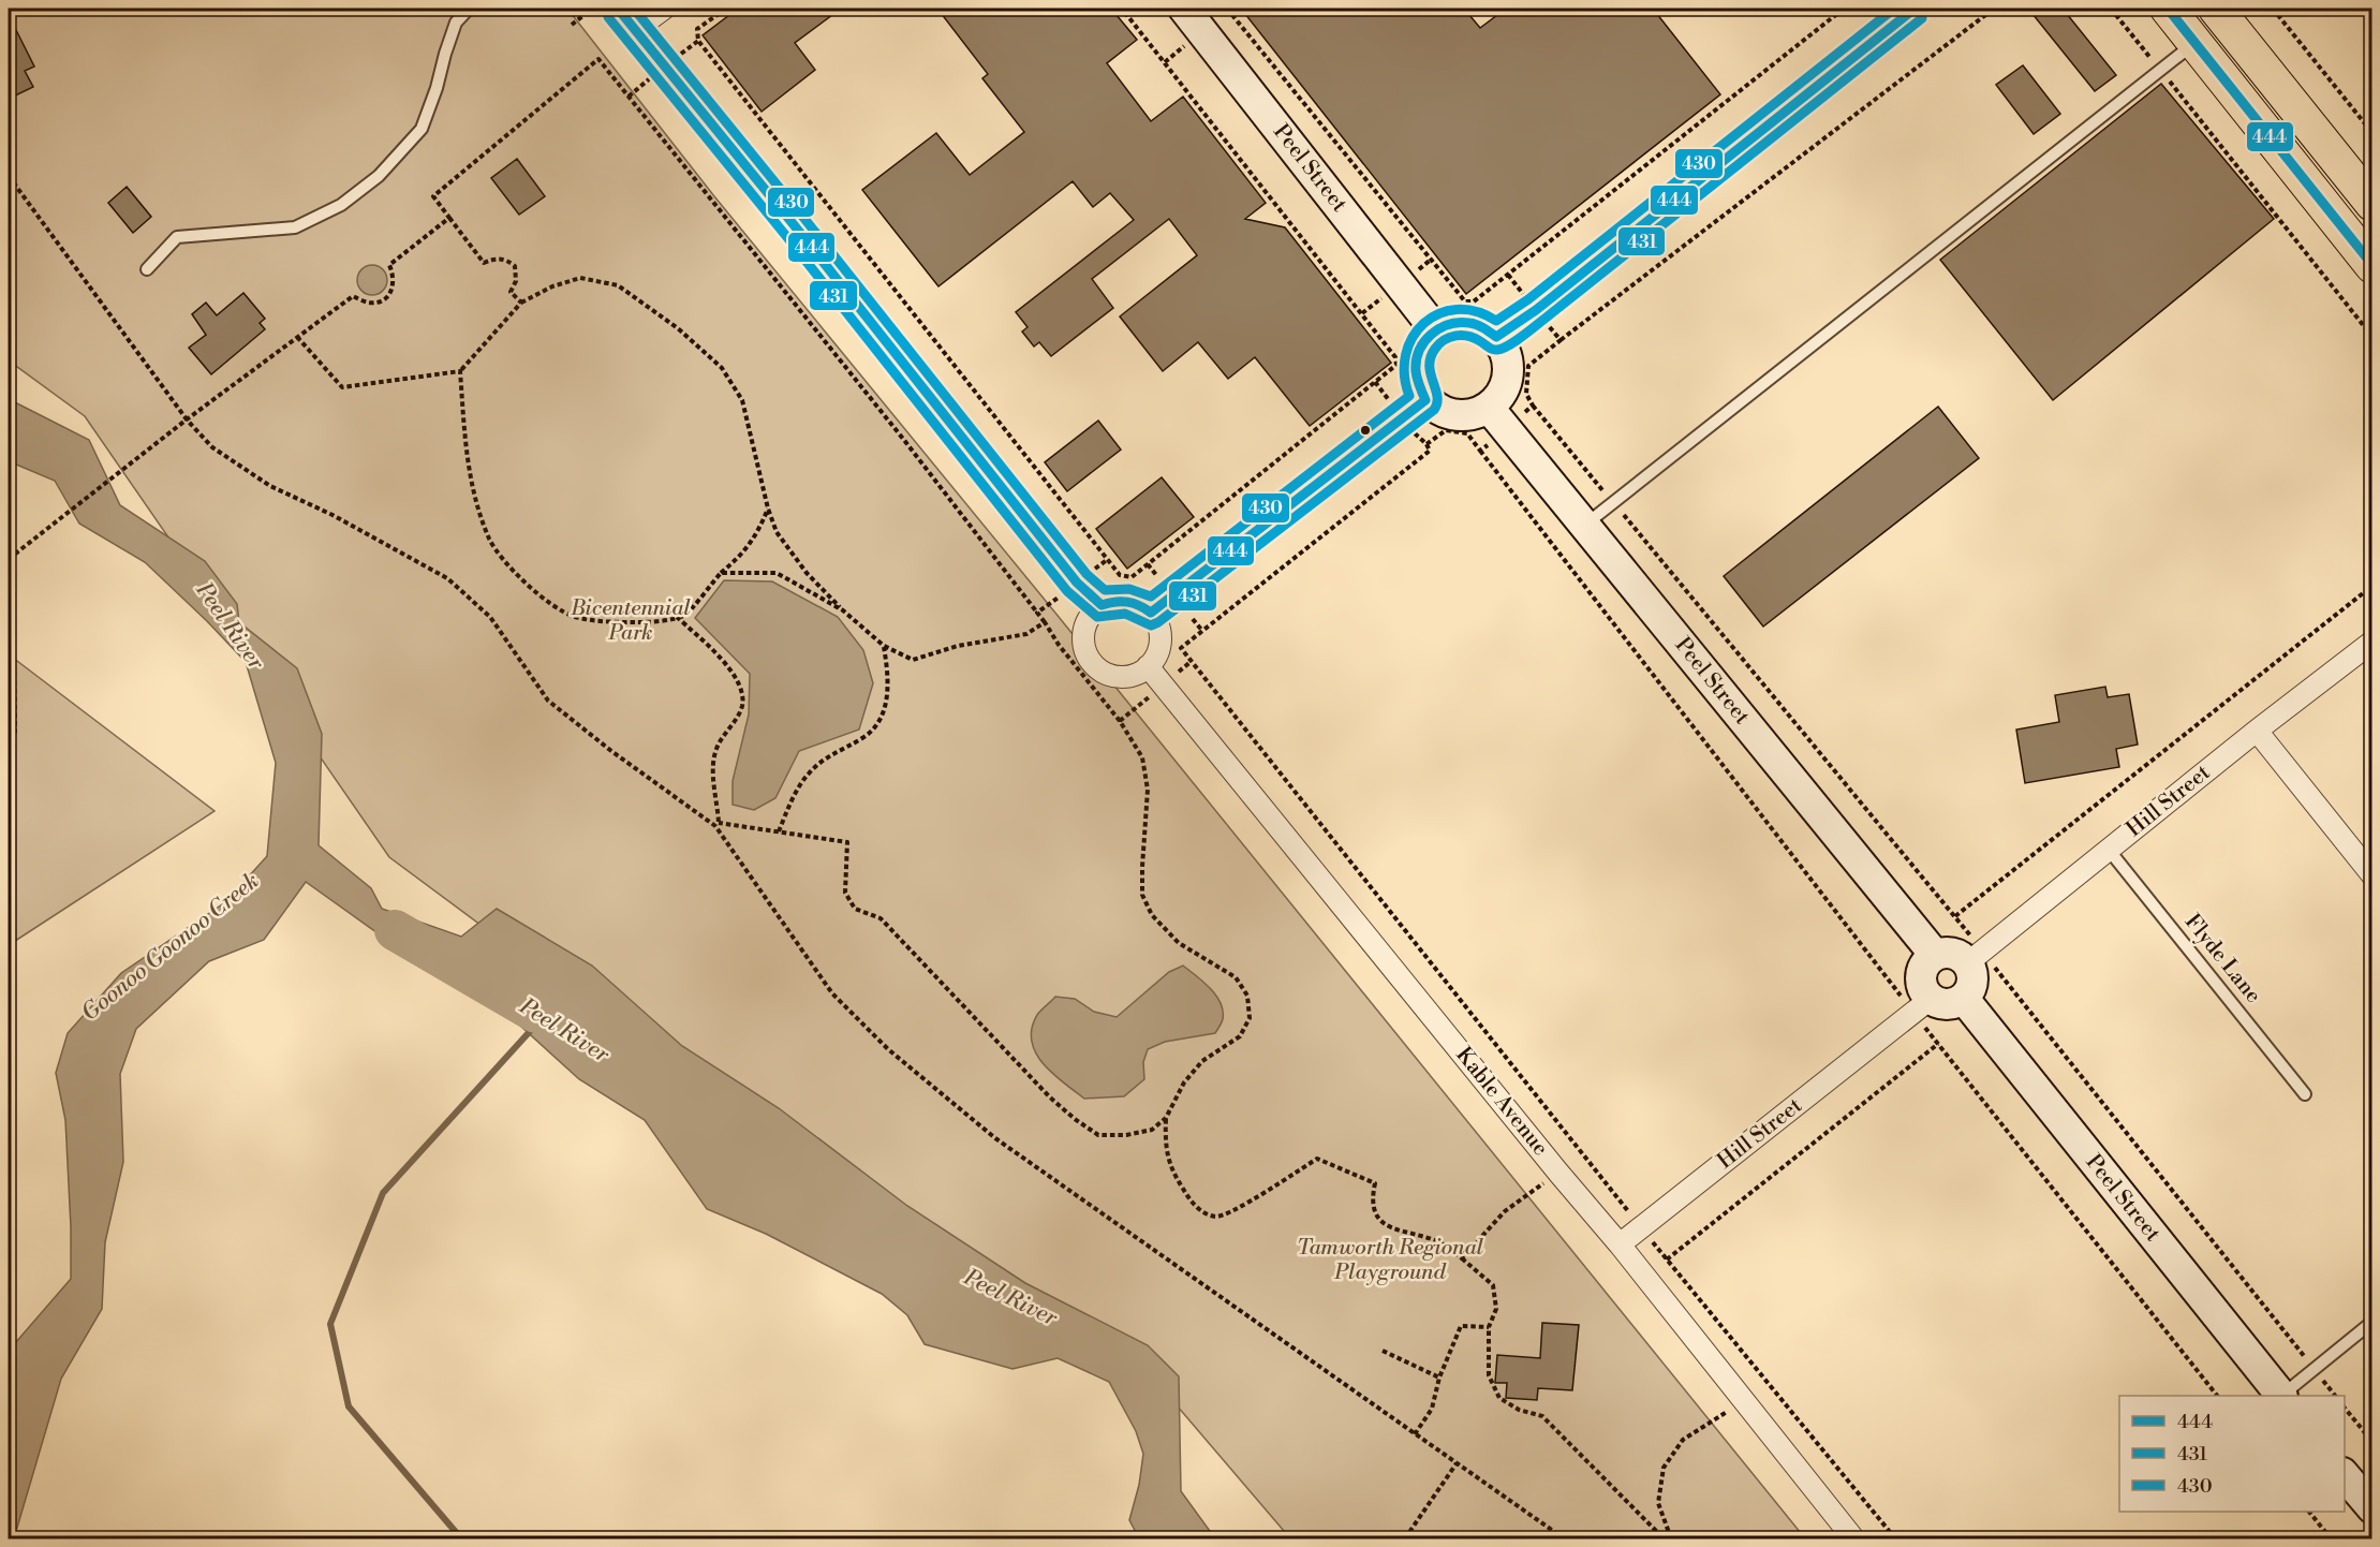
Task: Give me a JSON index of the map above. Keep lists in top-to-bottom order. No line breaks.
{"streets":{"main road":["Peel Street"],"street":["Hill Street","Kable Avenue"],"lane":["Flyde Lane"]},"crossings":[["Hill Street","Flyde Lane"],["Hill Street","Kable Avenue"]],"water":["Peel River","Goonoo Goonoo Creek"],"parks":["Bicentennial Park","Tamworth Regional Playground"],"lines":["transit line 444","transit line 430","transit line 431"],"legend":["444","431","430"]}
